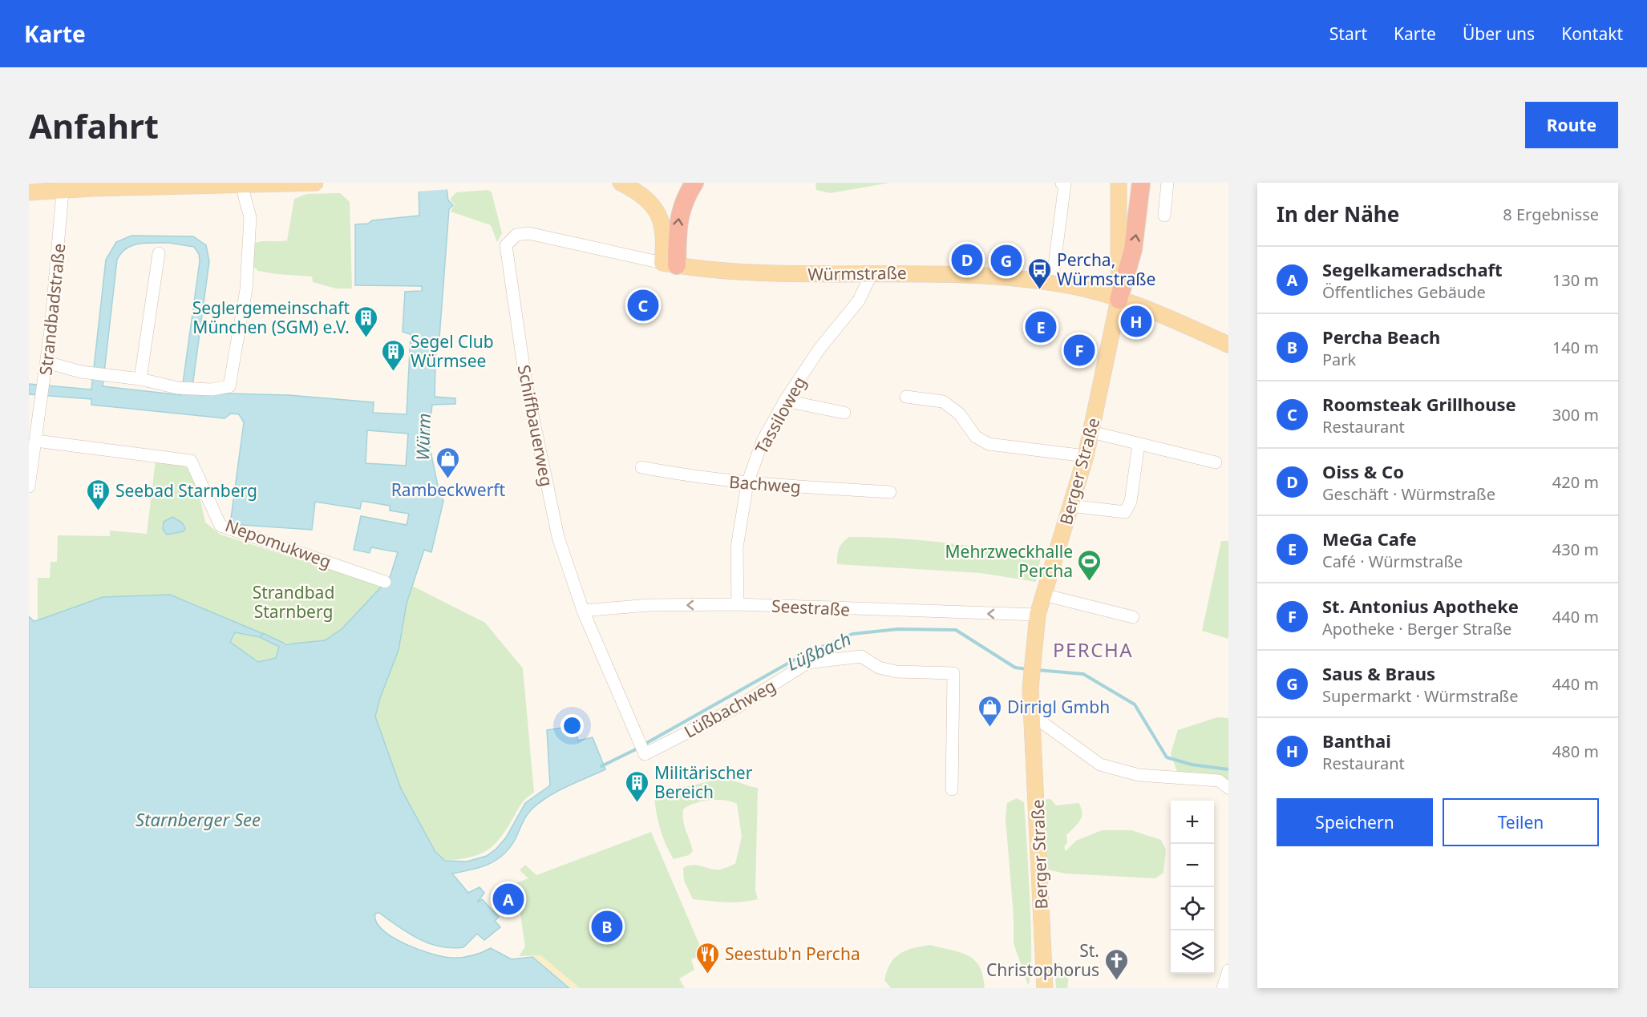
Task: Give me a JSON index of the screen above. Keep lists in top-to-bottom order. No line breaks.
{"streets":{"main road":["Würmstraße","Berger Straße"],"street":["Strandbadstraße","Tassiloweg","Schiffbauerweg","Bachweg","Nepomukweg","Seestraße","Lüßbachweg"]},"crossings":[["Würmstraße","Tassiloweg"],["Würmstraße","Schiffbauerweg"],["Würmstraße","Berger Straße"],["Strandbadstraße","Nepomukweg"],["Tassiloweg","Bachweg"],["Tassiloweg","Seestraße"],["Schiffbauerweg","Seestraße"],["Schiffbauerweg","Lüßbachweg"],["Berger Straße","Seestraße"]],"one_way":["Seestraße"],"districts":["PERCHA"],"water":["Würm","Lüßbach","Starnberger See"],"parks":["Strandbad Starnberg"],"places":{"bus stop":["Percha, Würmstraße"],"building":["Seglergemeinschaft München (SGM) e.V.","Segel Club Würmsee","Seebad Starnberg","Militärischer Bereich"],"shop":["Rambeckwerft","Dirrigl Gmbh"],"sports":["Mehrzweckhalle Percha"],"restaurant":["Seestub'n Percha"],"church":["St. Christophorus"]},"page":{"header":"Karte","nav":["Start","Karte","Über uns","Kontakt"],"buttons":["Route",["Speichern","Teilen"]],"title":"Anfahrt","heading":["In der Nähe","8 Ergebnisse"],"pins":["D","G","C","H","E","F","A","B"],"list":[{"mark":"A","name":"Segelkameradschaft","note":"Öffentliches Gebäude","value":"130 m"},{"mark":"B","name":"Percha Beach","note":"Park","value":"140 m"},{"mark":"C","name":"Roomsteak Grillhouse","note":"Restaurant","value":"300 m"},{"mark":"D","name":"Oiss & Co","note":"Geschäft · Würmstraße","value":"420 m"},{"mark":"E","name":"MeGa Cafe","note":"Café · Würmstraße","value":"430 m"},{"mark":"F","name":"St. Antonius Apotheke","note":"Apotheke · Berger Straße","value":"440 m"},{"mark":"G","name":"Saus & Braus","note":"Supermarkt · Würmstraße","value":"440 m"},{"mark":"H","name":"Banthai","note":"Restaurant","value":"480 m"}],"map_buttons":["+","−"]}}
